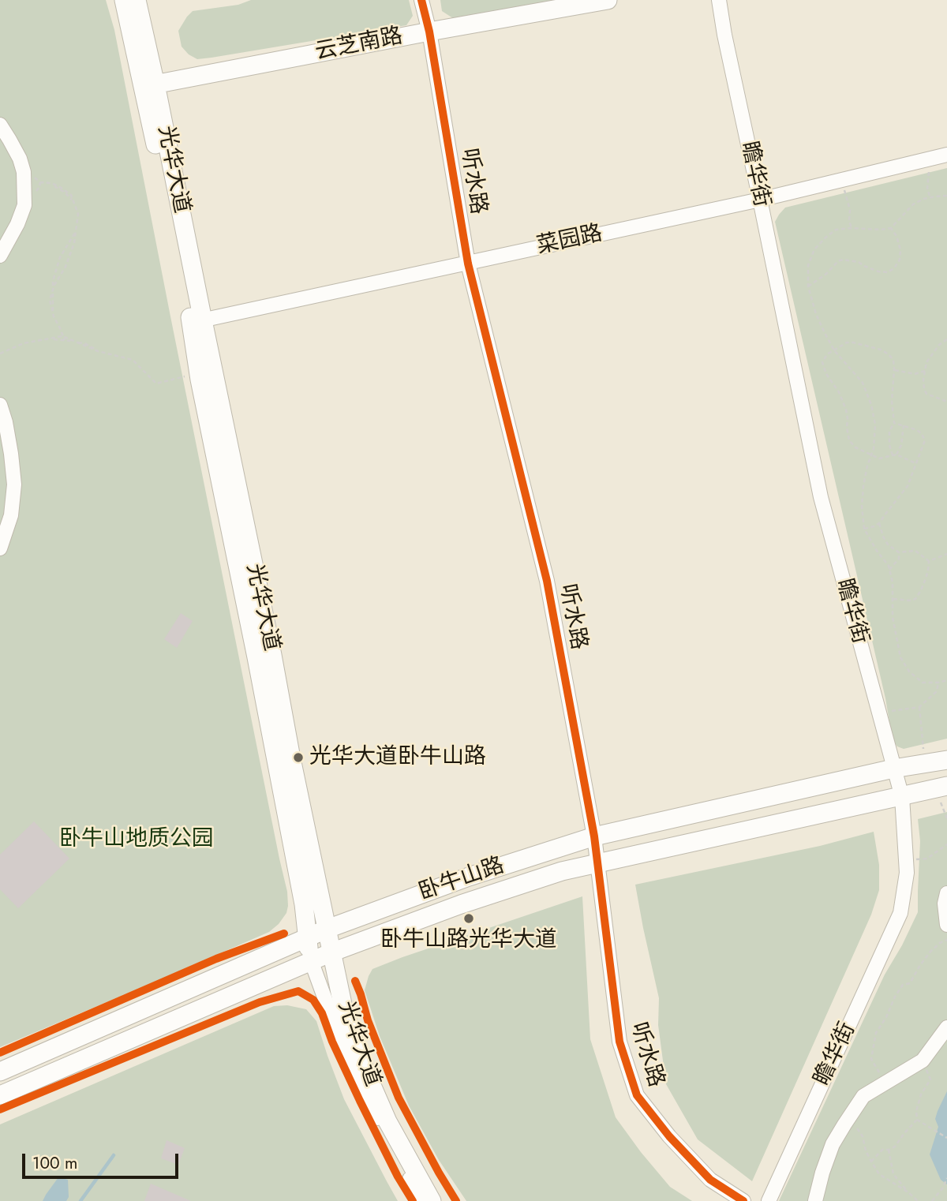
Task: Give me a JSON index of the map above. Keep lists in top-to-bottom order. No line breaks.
{"streets":{"main road":["云芝南路","光华大道","卧牛山路"],"street":["瞻华街","听水路","菜园路"]},"crossings":[["云芝南路","光华大道"],["云芝南路","听水路"],["光华大道","菜园路"],["光华大道","卧牛山路"],["瞻华街","菜园路"],["瞻华街","卧牛山路"],["听水路","菜园路"],["听水路","卧牛山路"]],"parks":["卧牛山地质公园"],"places":["光华大道卧牛山路","卧牛山路光华大道"],"scale_bar":"100 m"}
